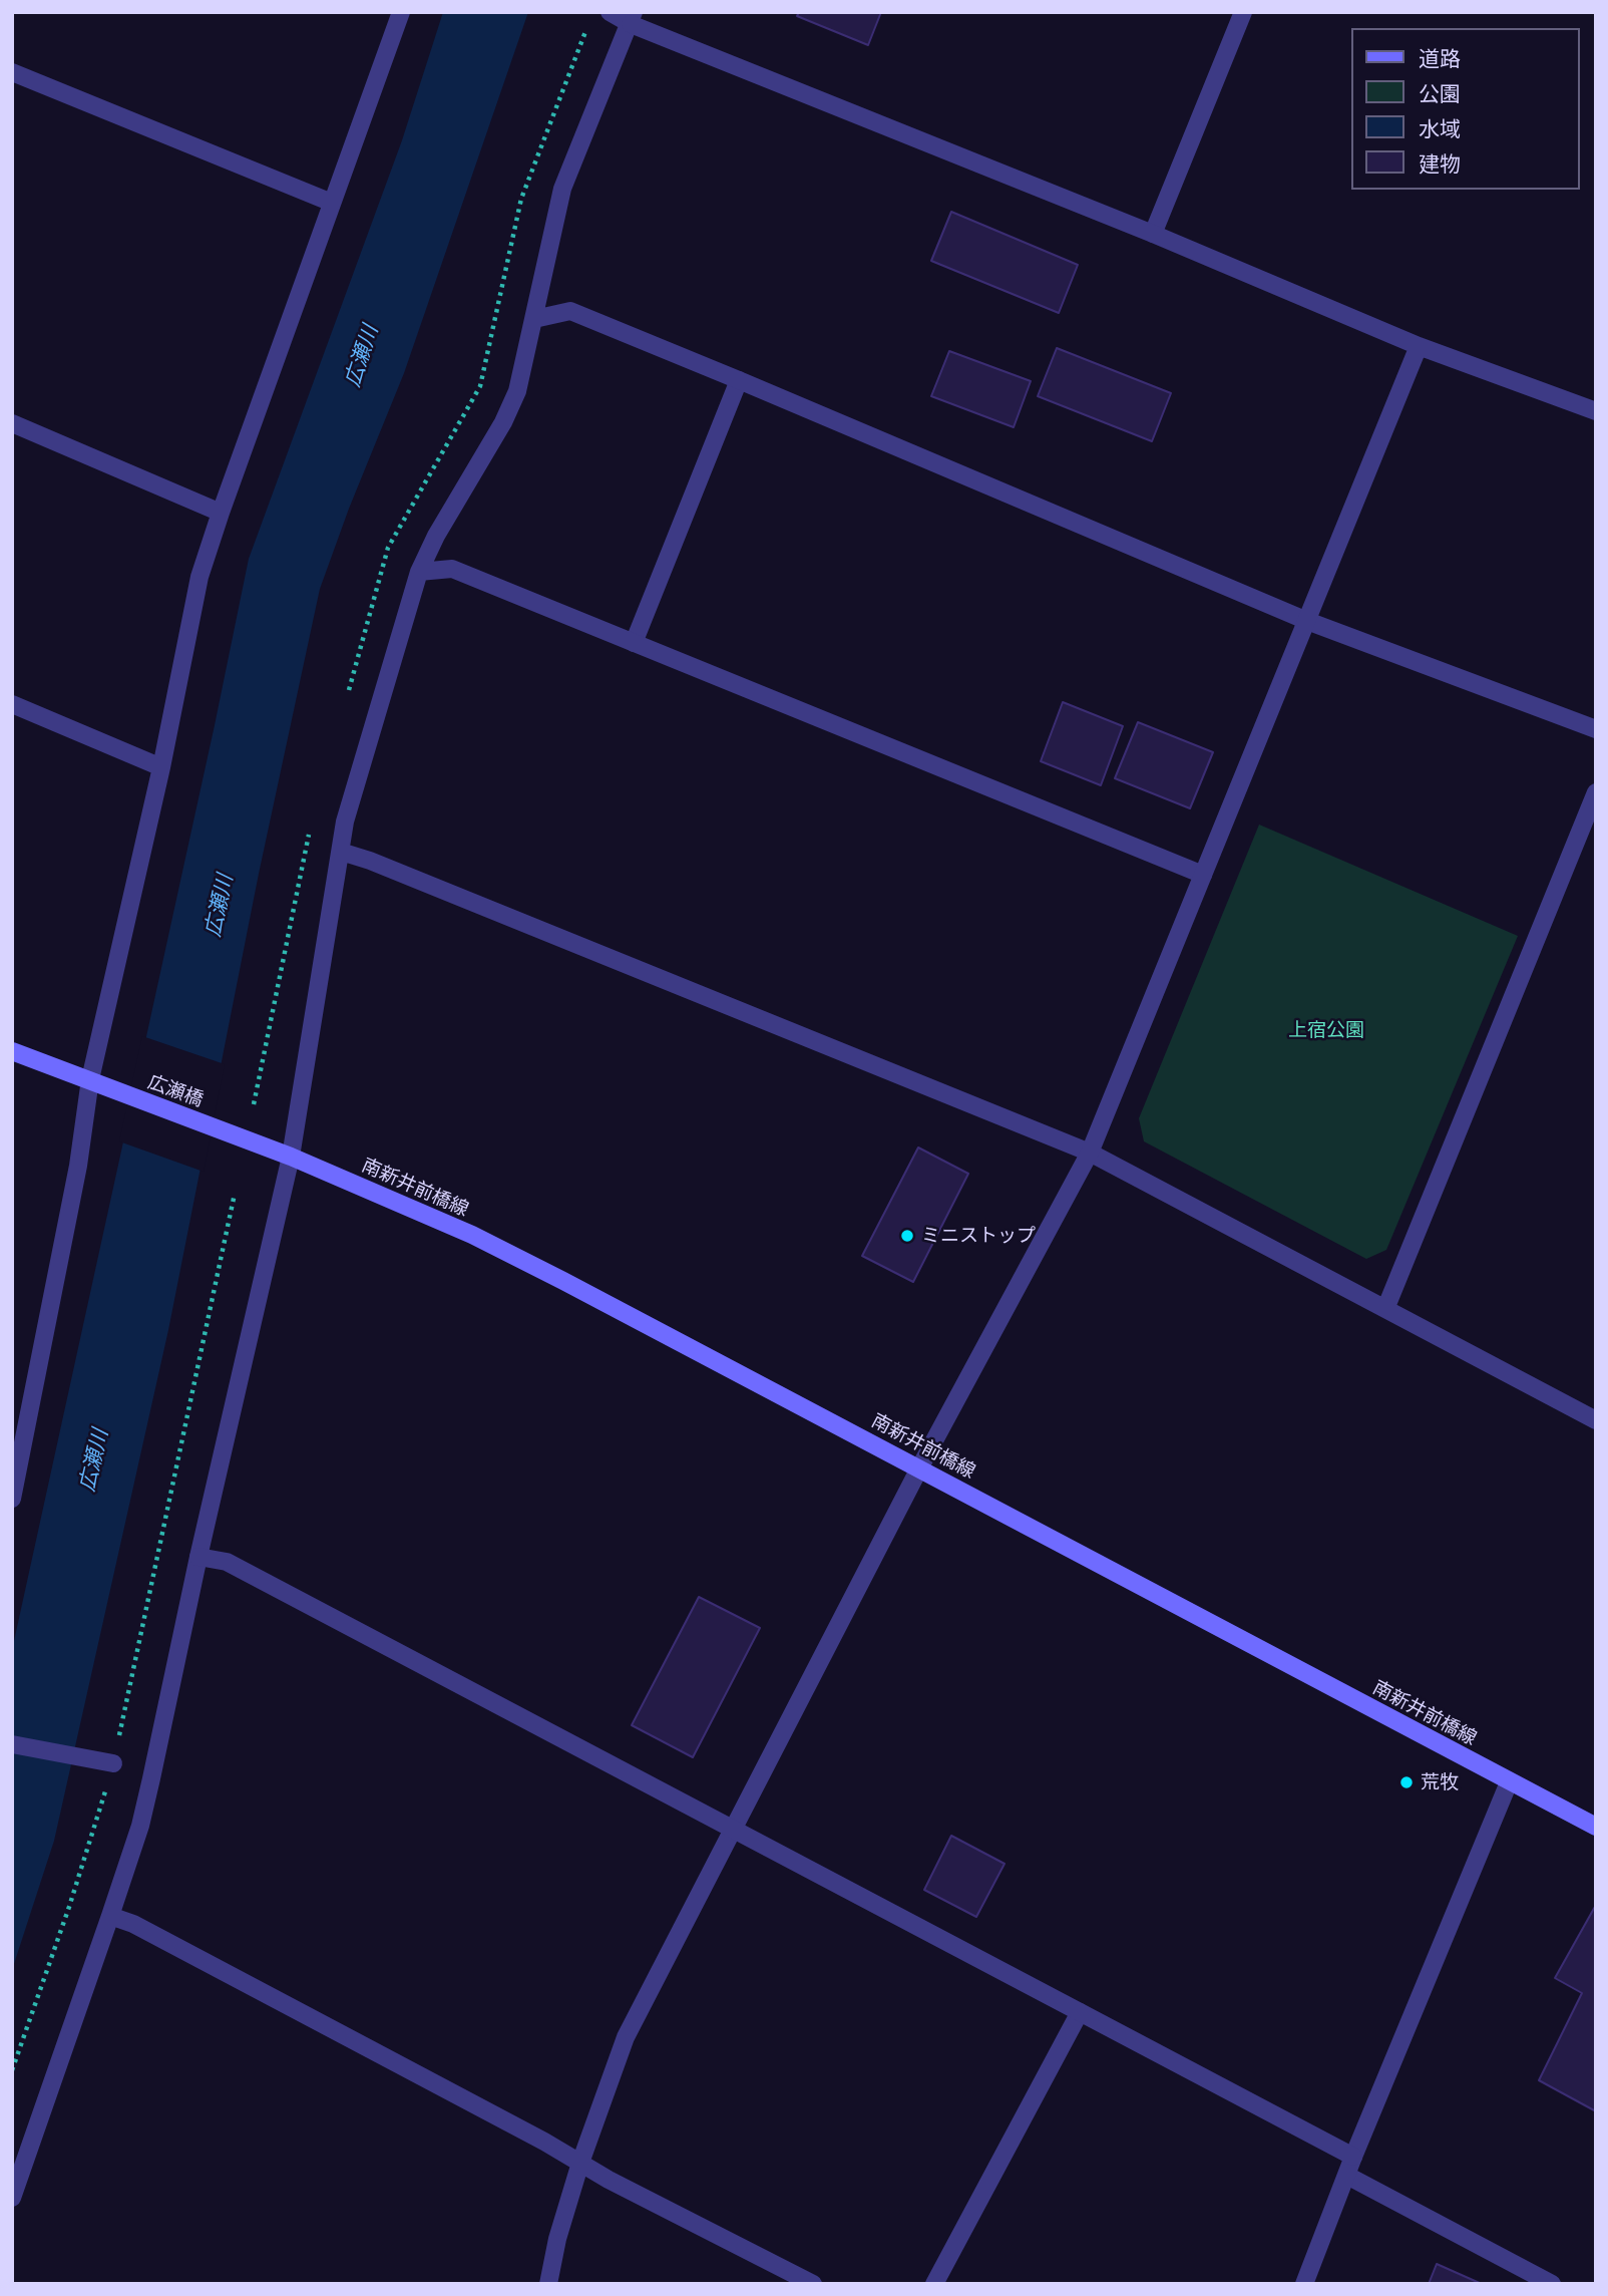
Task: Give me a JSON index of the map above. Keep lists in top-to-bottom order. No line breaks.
{"streets":{"main road":["広瀬橋","南新井前橋線"]},"crossings":[["広瀬橋","南新井前橋線"]],"water":["広瀬川"],"parks":["上宿公園"],"places":["ミニストップ","荒牧"],"legend":["道路","公園","水域","建物"]}
